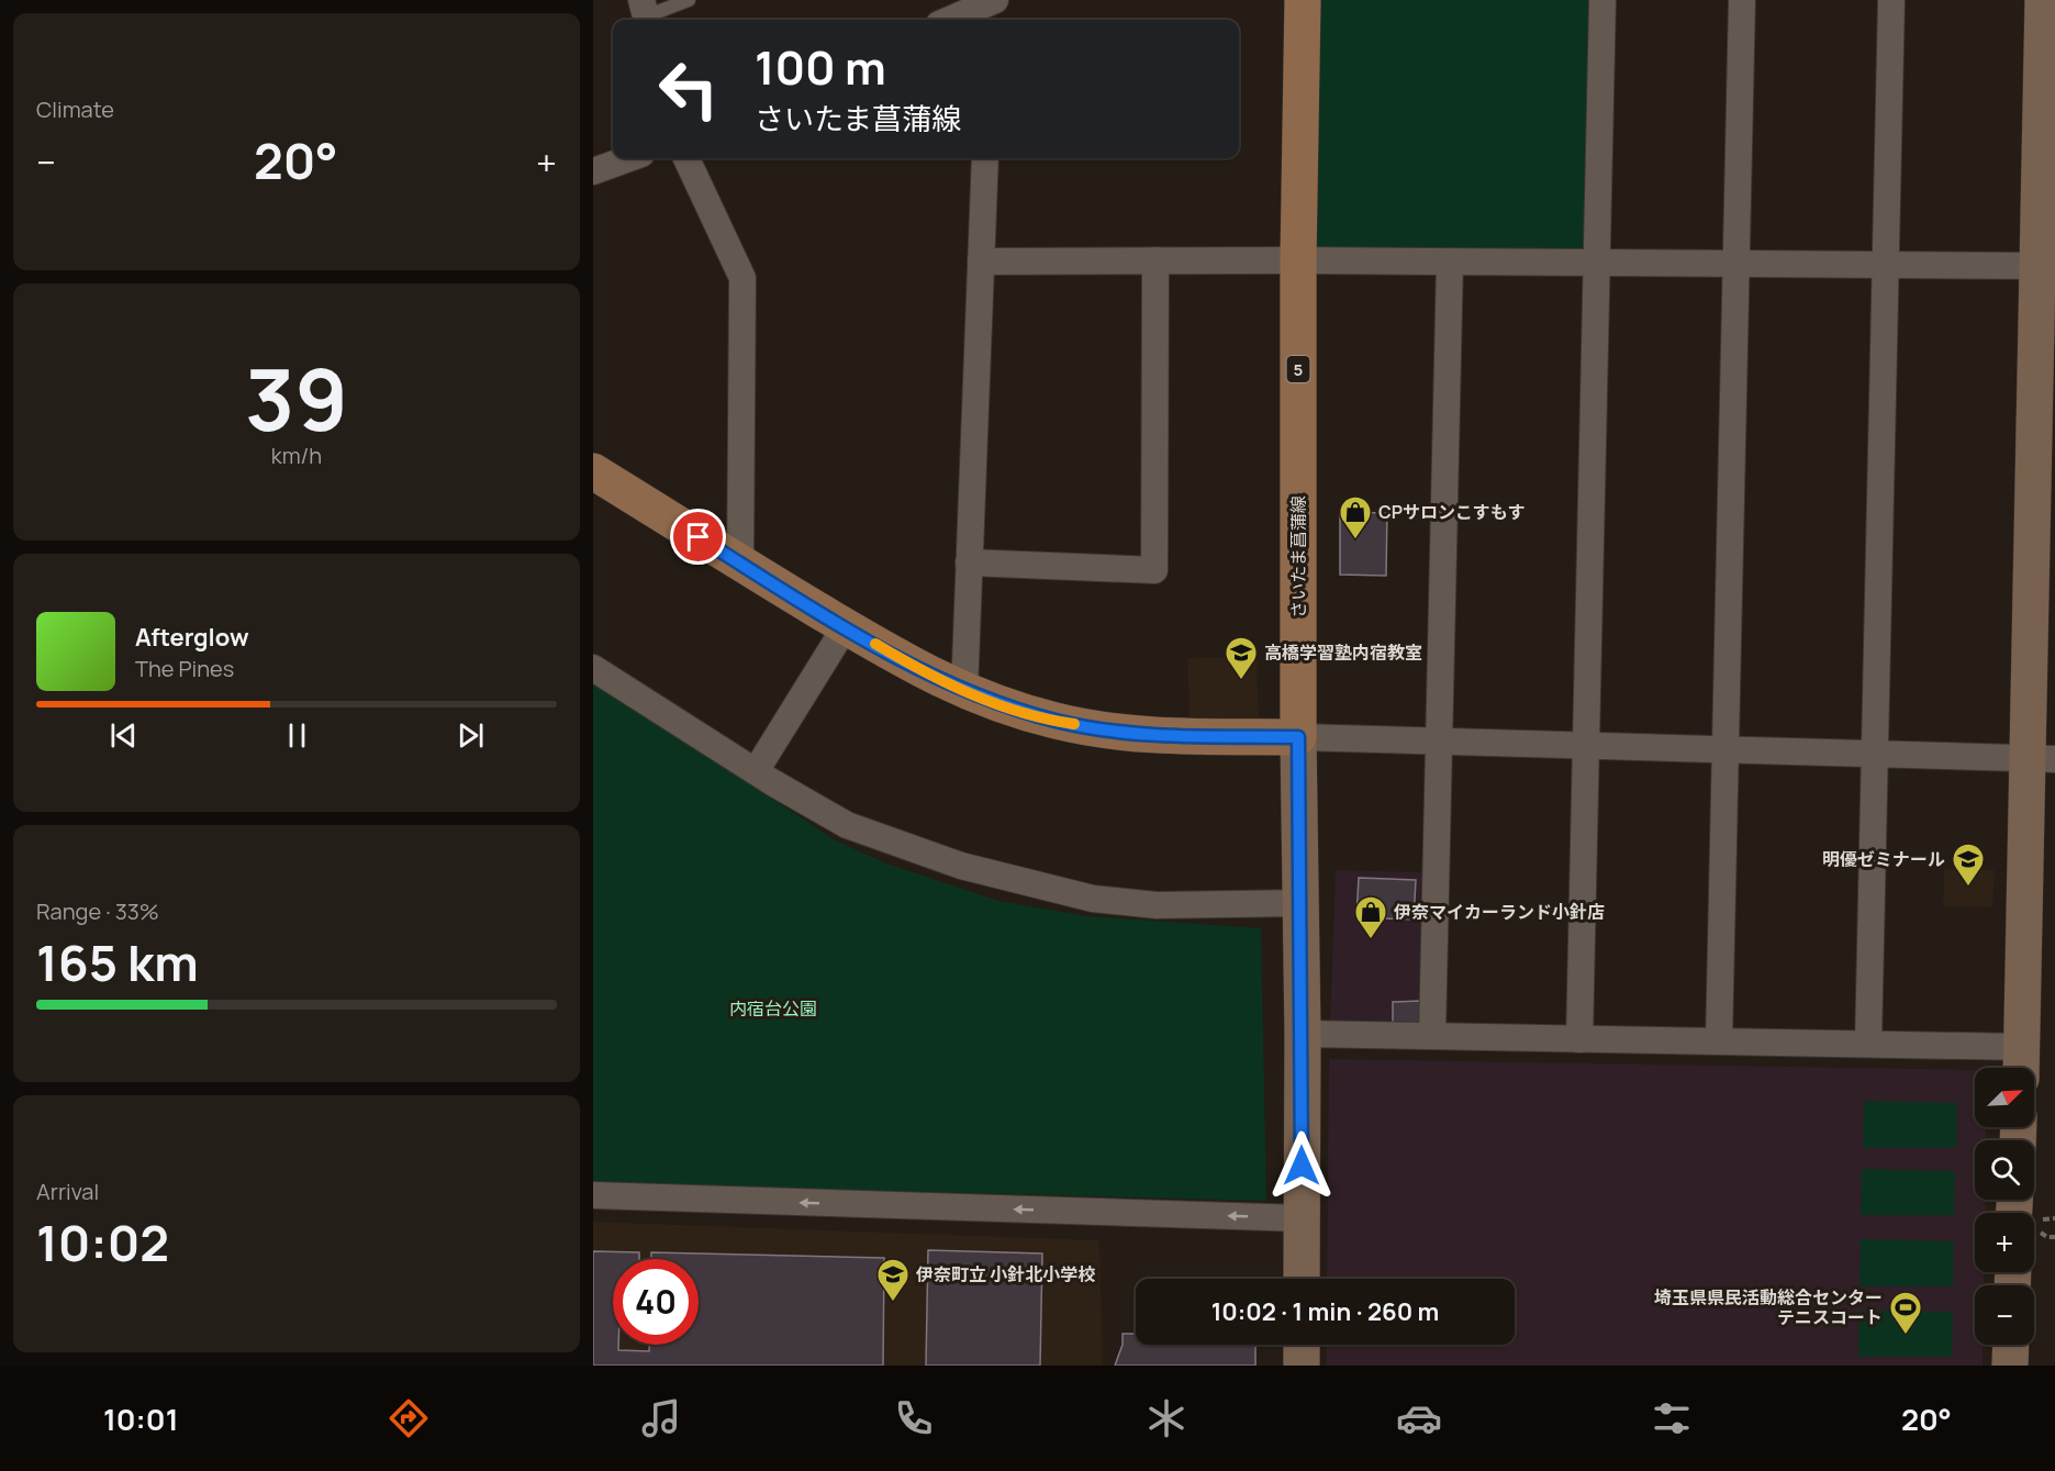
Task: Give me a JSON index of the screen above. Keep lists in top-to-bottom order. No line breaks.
{"streets":{"main road":["5","さいたま菖蒲線"]},"parks":["内宿台公園"],"places":{"shop":["CPサロンこすもす","伊奈マイカーランド小針店"],"school or university":["高橋学習塾内宿教室","明優ゼミナール","伊奈町立 小針北小学校"],"sports":["埼玉県県民活動総合センター テニスコート"]},"north":"top right","page":{"tile":["Climate",["39","km/h"],["Range · 33%","165 km"],["Arrival","10:02"]],"turn":["100 m","さいたま菖蒲線"],"heat":["−","20°","+"],"song":["Afterglow","The Pines"],"map_buttons":["+","−"],"limit":"40","trip":"10:02 · 1 min · 260 m","tabs":["10:01","20°"]}}
